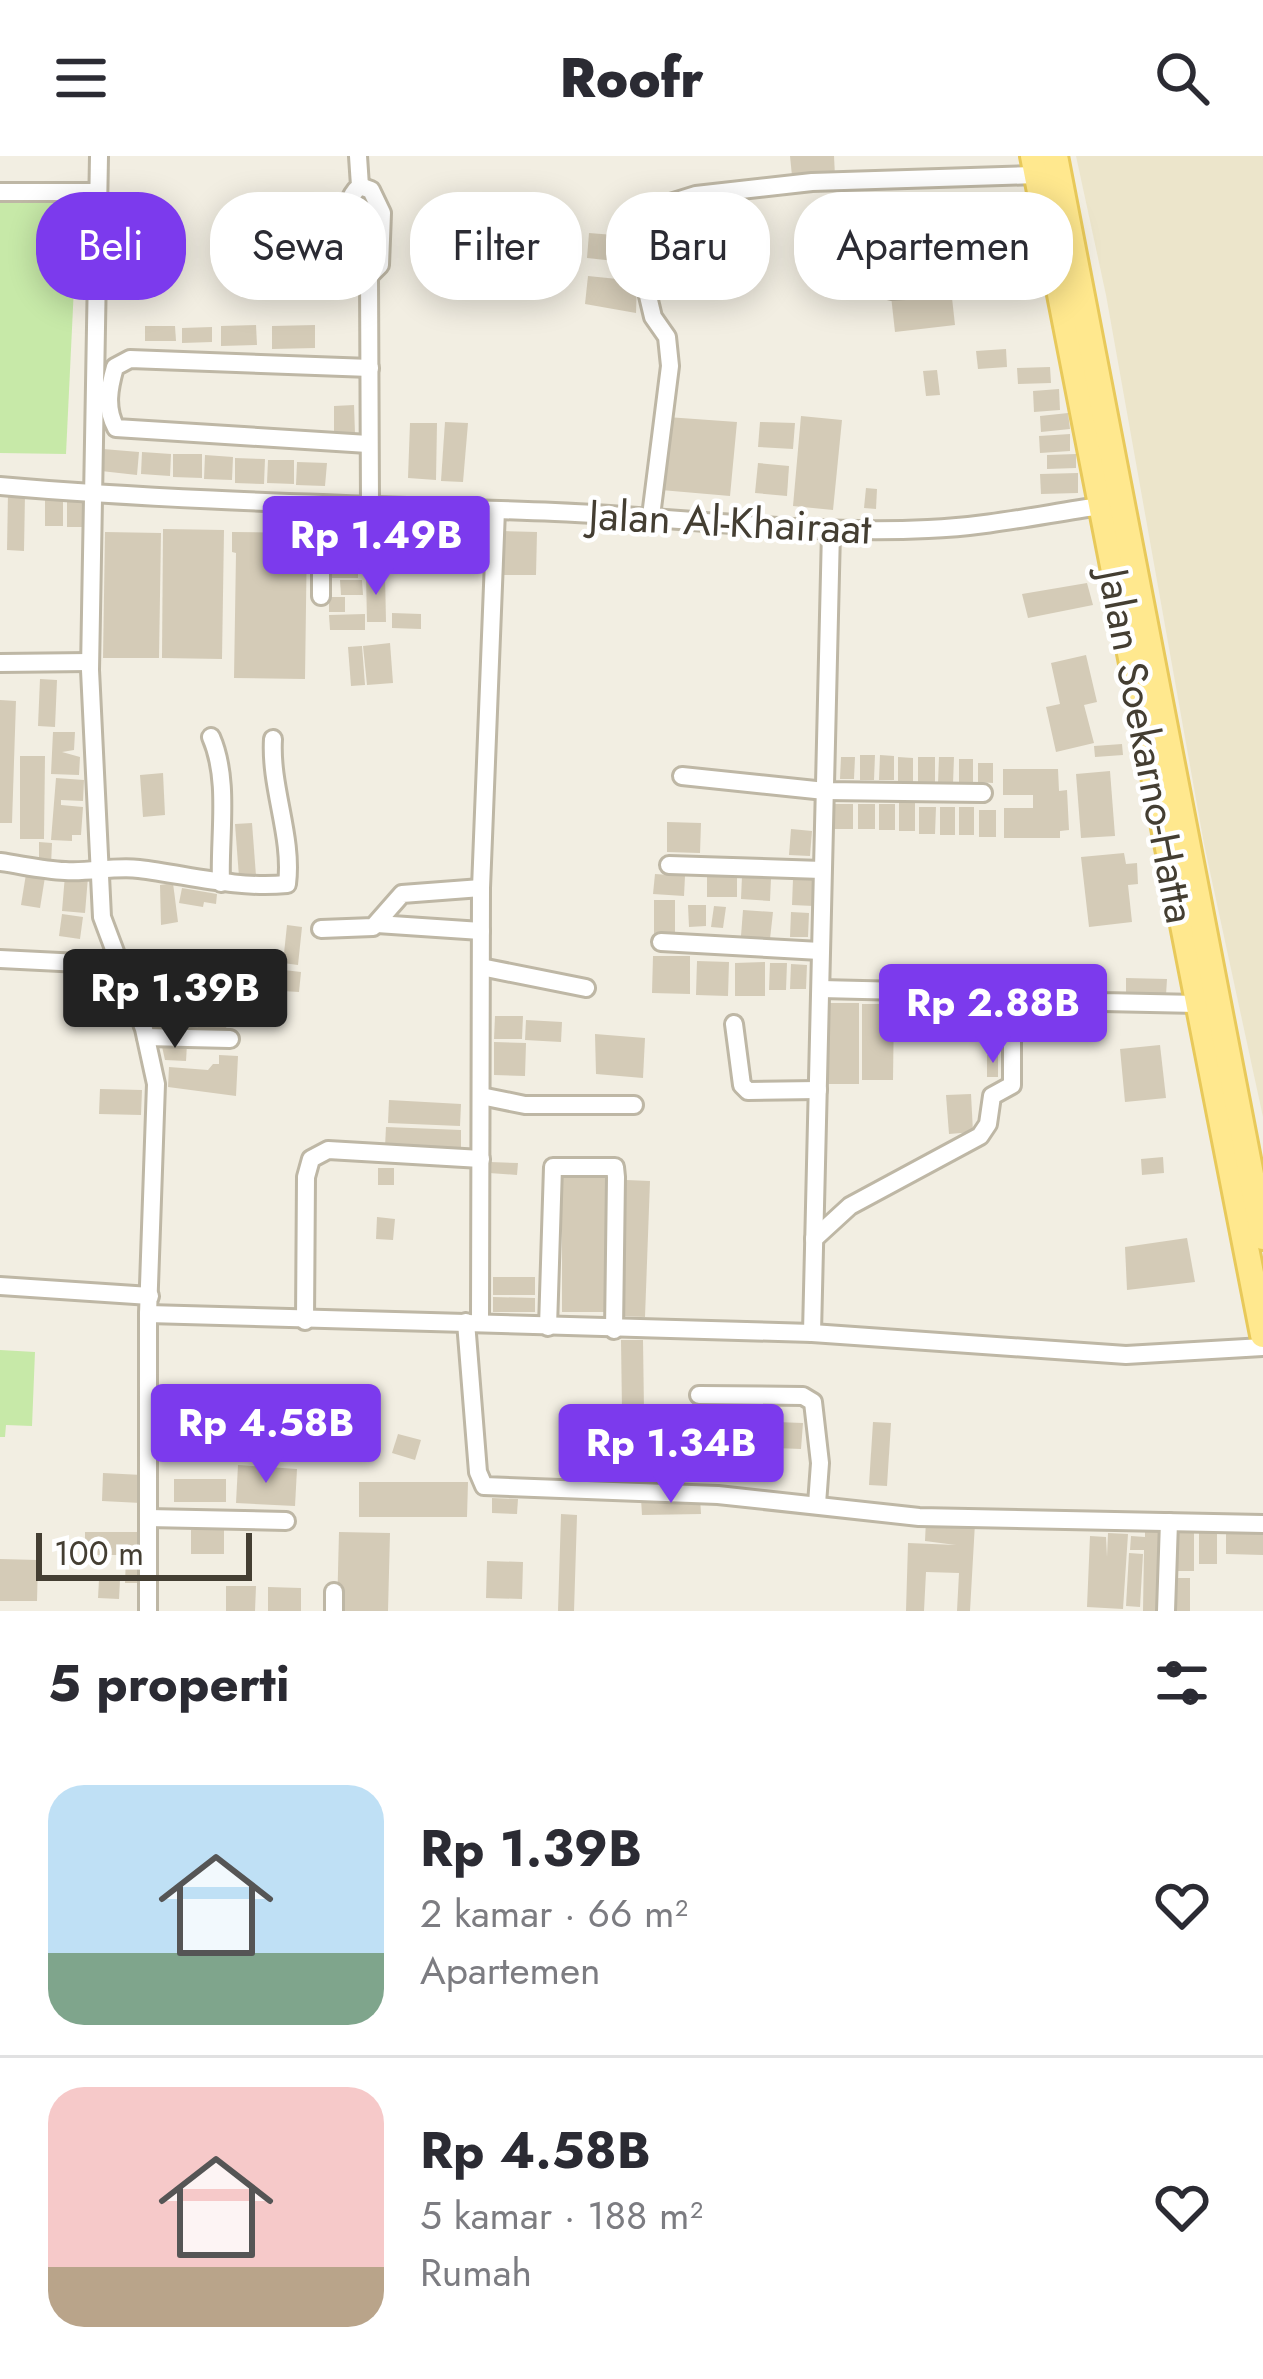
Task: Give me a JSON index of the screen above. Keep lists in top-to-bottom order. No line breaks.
{"streets":{"main road":["Jalan Soekarno-Hatta"],"street":["Jalan Al-Khairaat"]},"crossings":[["Jalan Al-Khairaat","Jalan Soekarno-Hatta"]],"scale_bar":"100 m","page":{"header":"Roofr","chip":["Beli","Sewa","Filter","Baru","Apartemen"],"price":["Rp 1.49B","Rp 1.39B","Rp 2.88B","Rp 4.58B","Rp 1.34B"],"scale":"100 m","heading":"5 properti","list":[{"name":"Rp 1.39B","note":"2 kamar · 66 m² · Apartemen"},{"name":"Rp 4.58B","note":"5 kamar · 188 m² · Rumah"}]}}
